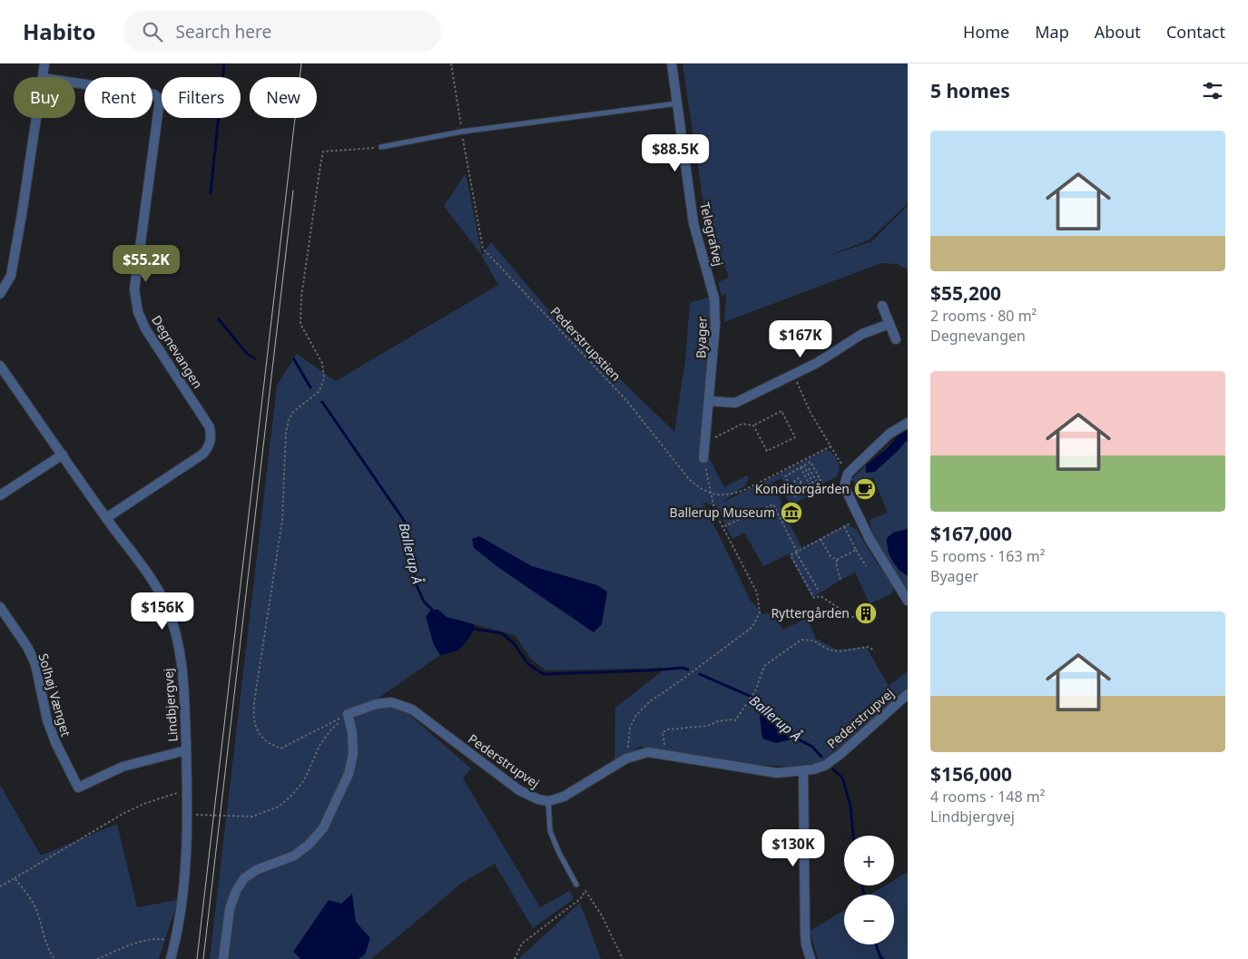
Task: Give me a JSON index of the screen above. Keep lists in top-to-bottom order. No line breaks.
{"streets":{"street":["Telegrafvej","Byager","Degnevangen","Solhøj Vænget","Lindbjergvej","Pederstrupvej"],"path":["Pederstrupstien"]},"crossings":[["Telegrafvej","Byager"],["Degnevangen","Lindbjergvej"],["Solhøj Vænget","Lindbjergvej"]],"water":["Ballerup Å"],"places":{"cafe":["Konditorgården"],"museum":["Ballerup Museum"],"building":["Ryttergården"]},"page":{"header":"Habito","search":"Search here","nav":["Home","Map","About","Contact"],"heading":"5 homes","chip":["Buy","Rent","Filters","New"],"list":[{"name":"$55,200","note":"2 rooms · 80 m² · Degnevangen"},{"name":"$167,000","note":"5 rooms · 163 m² · Byager"},{"name":"$156,000","note":"4 rooms · 148 m² · Lindbjergvej"}],"price":["$88.5K","$55.2K","$167K","$156K","$130K"],"map_buttons":["+","−"]}}
